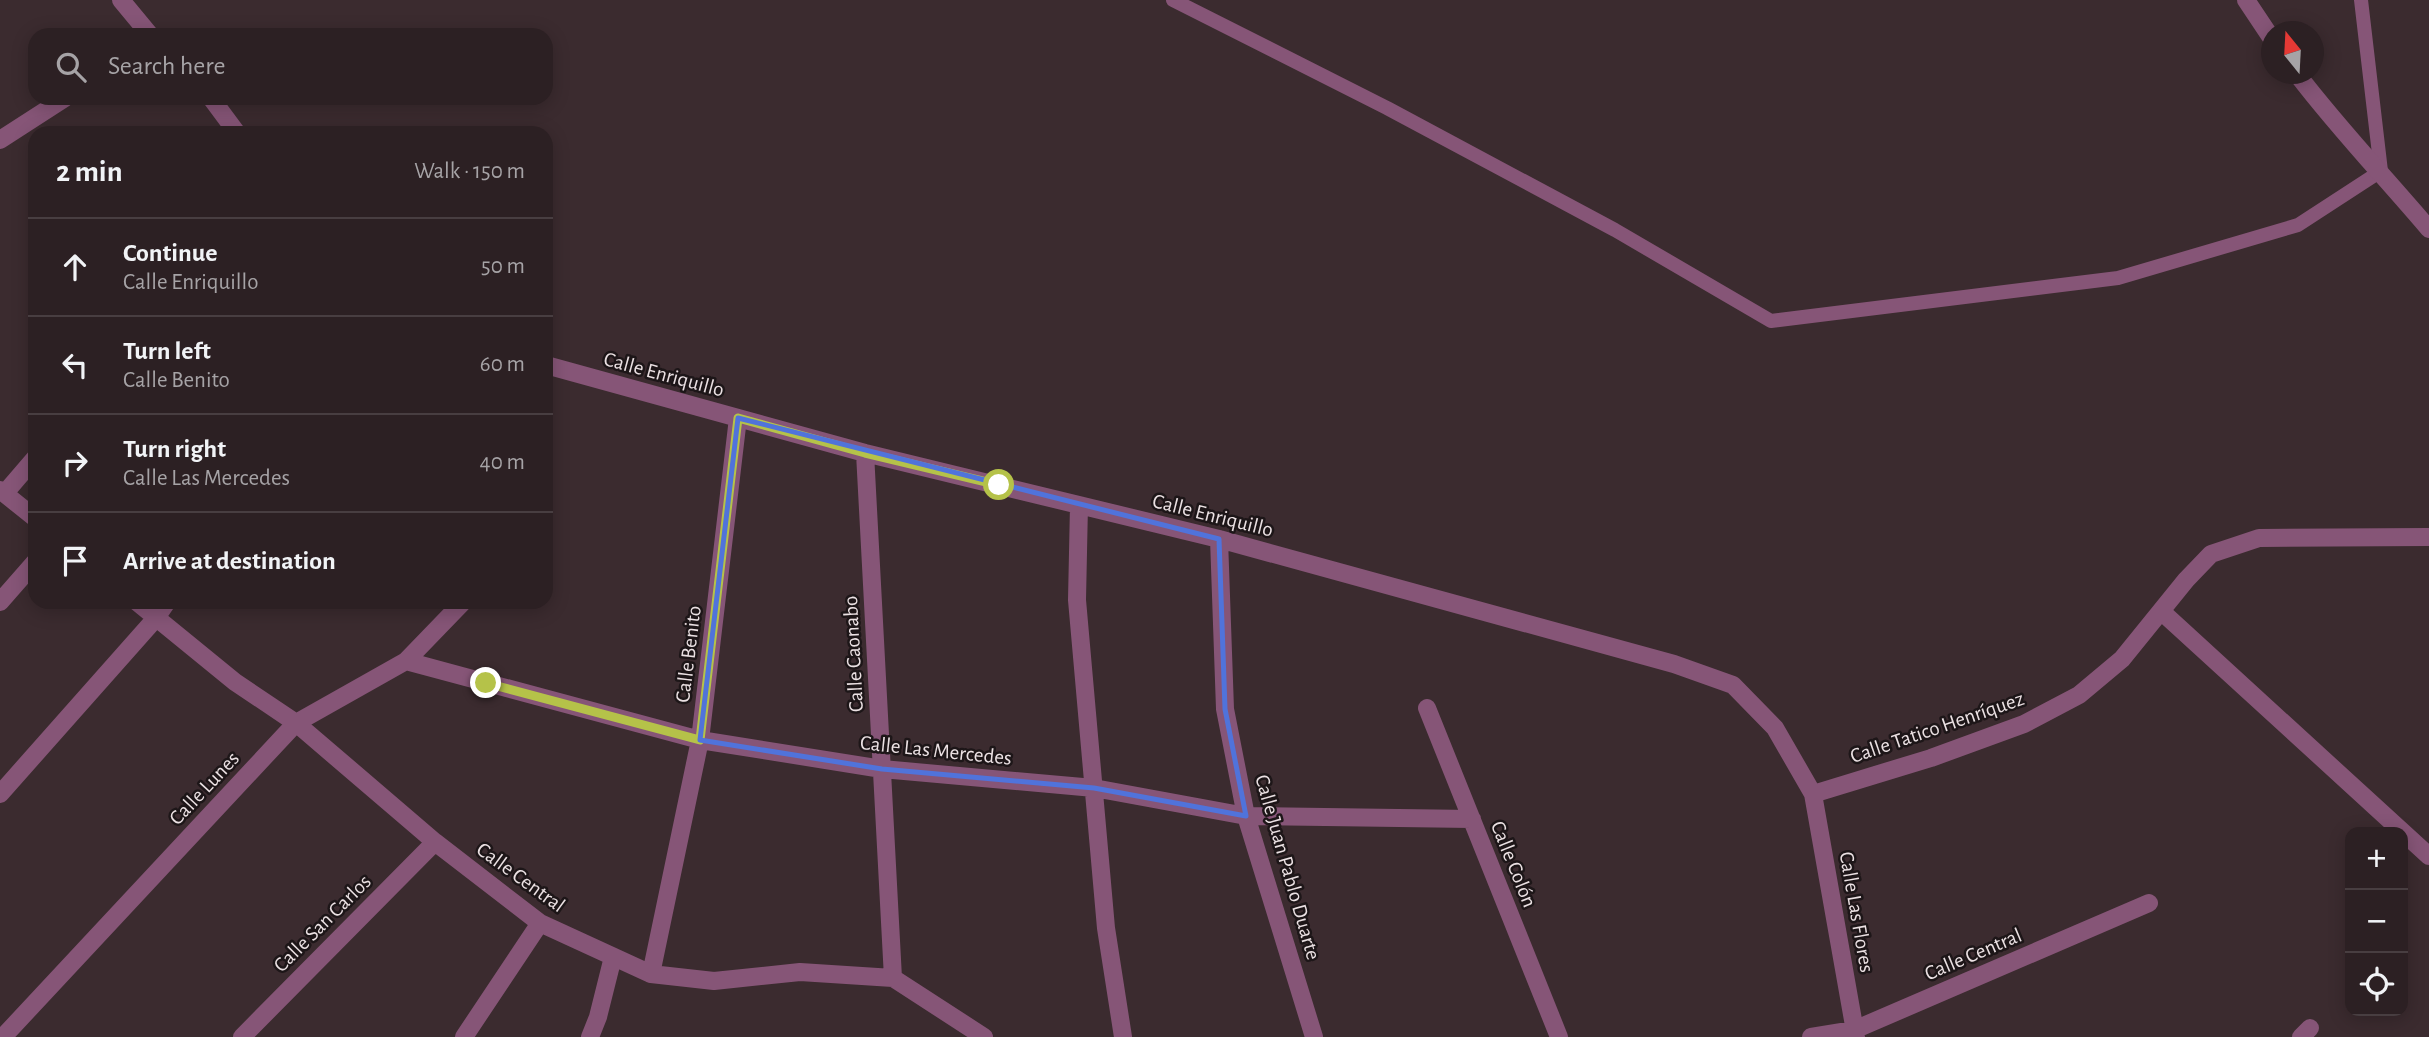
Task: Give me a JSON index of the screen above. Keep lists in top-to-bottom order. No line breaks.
{"streets":{"street":["Calle Enriquillo","Calle Benito","Calle Caonabo","Calle Tatico Henríquez","Calle Las Mercedes","Calle Lunes","Calle Colón","Calle Juan Pablo Duarte","Calle Central","Calle Las Flores","Calle San Carlos"]},"crossings":[["Calle Enriquillo","Calle Benito"],["Calle Enriquillo","Calle Caonabo"],["Calle Enriquillo","Calle Tatico Henríquez"],["Calle Enriquillo","Calle Juan Pablo Duarte"],["Calle Enriquillo","Calle Las Flores"],["Calle Benito","Calle Las Mercedes"],["Calle Benito","Calle Central"],["Calle Caonabo","Calle Las Mercedes"],["Calle Caonabo","Calle Central"],["Calle Tatico Henríquez","Calle Las Flores"],["Calle Las Mercedes","Calle Lunes"],["Calle Las Mercedes","Calle Colón"],["Calle Las Mercedes","Calle Juan Pablo Duarte"],["Calle Lunes","Calle Central"],["Calle Central","Calle Las Flores"],["Calle Central","Calle San Carlos"]],"north":"top","page":{"search":"Search here","heading":["2 min","Walk · 150 m"],"list":[["Continue","Calle Enriquillo","50 m"],["Turn left","Calle Benito","60 m"],["Turn right","Calle Las Mercedes","40 m"],"Arrive at destination"],"map_buttons":["+","−"]}}
